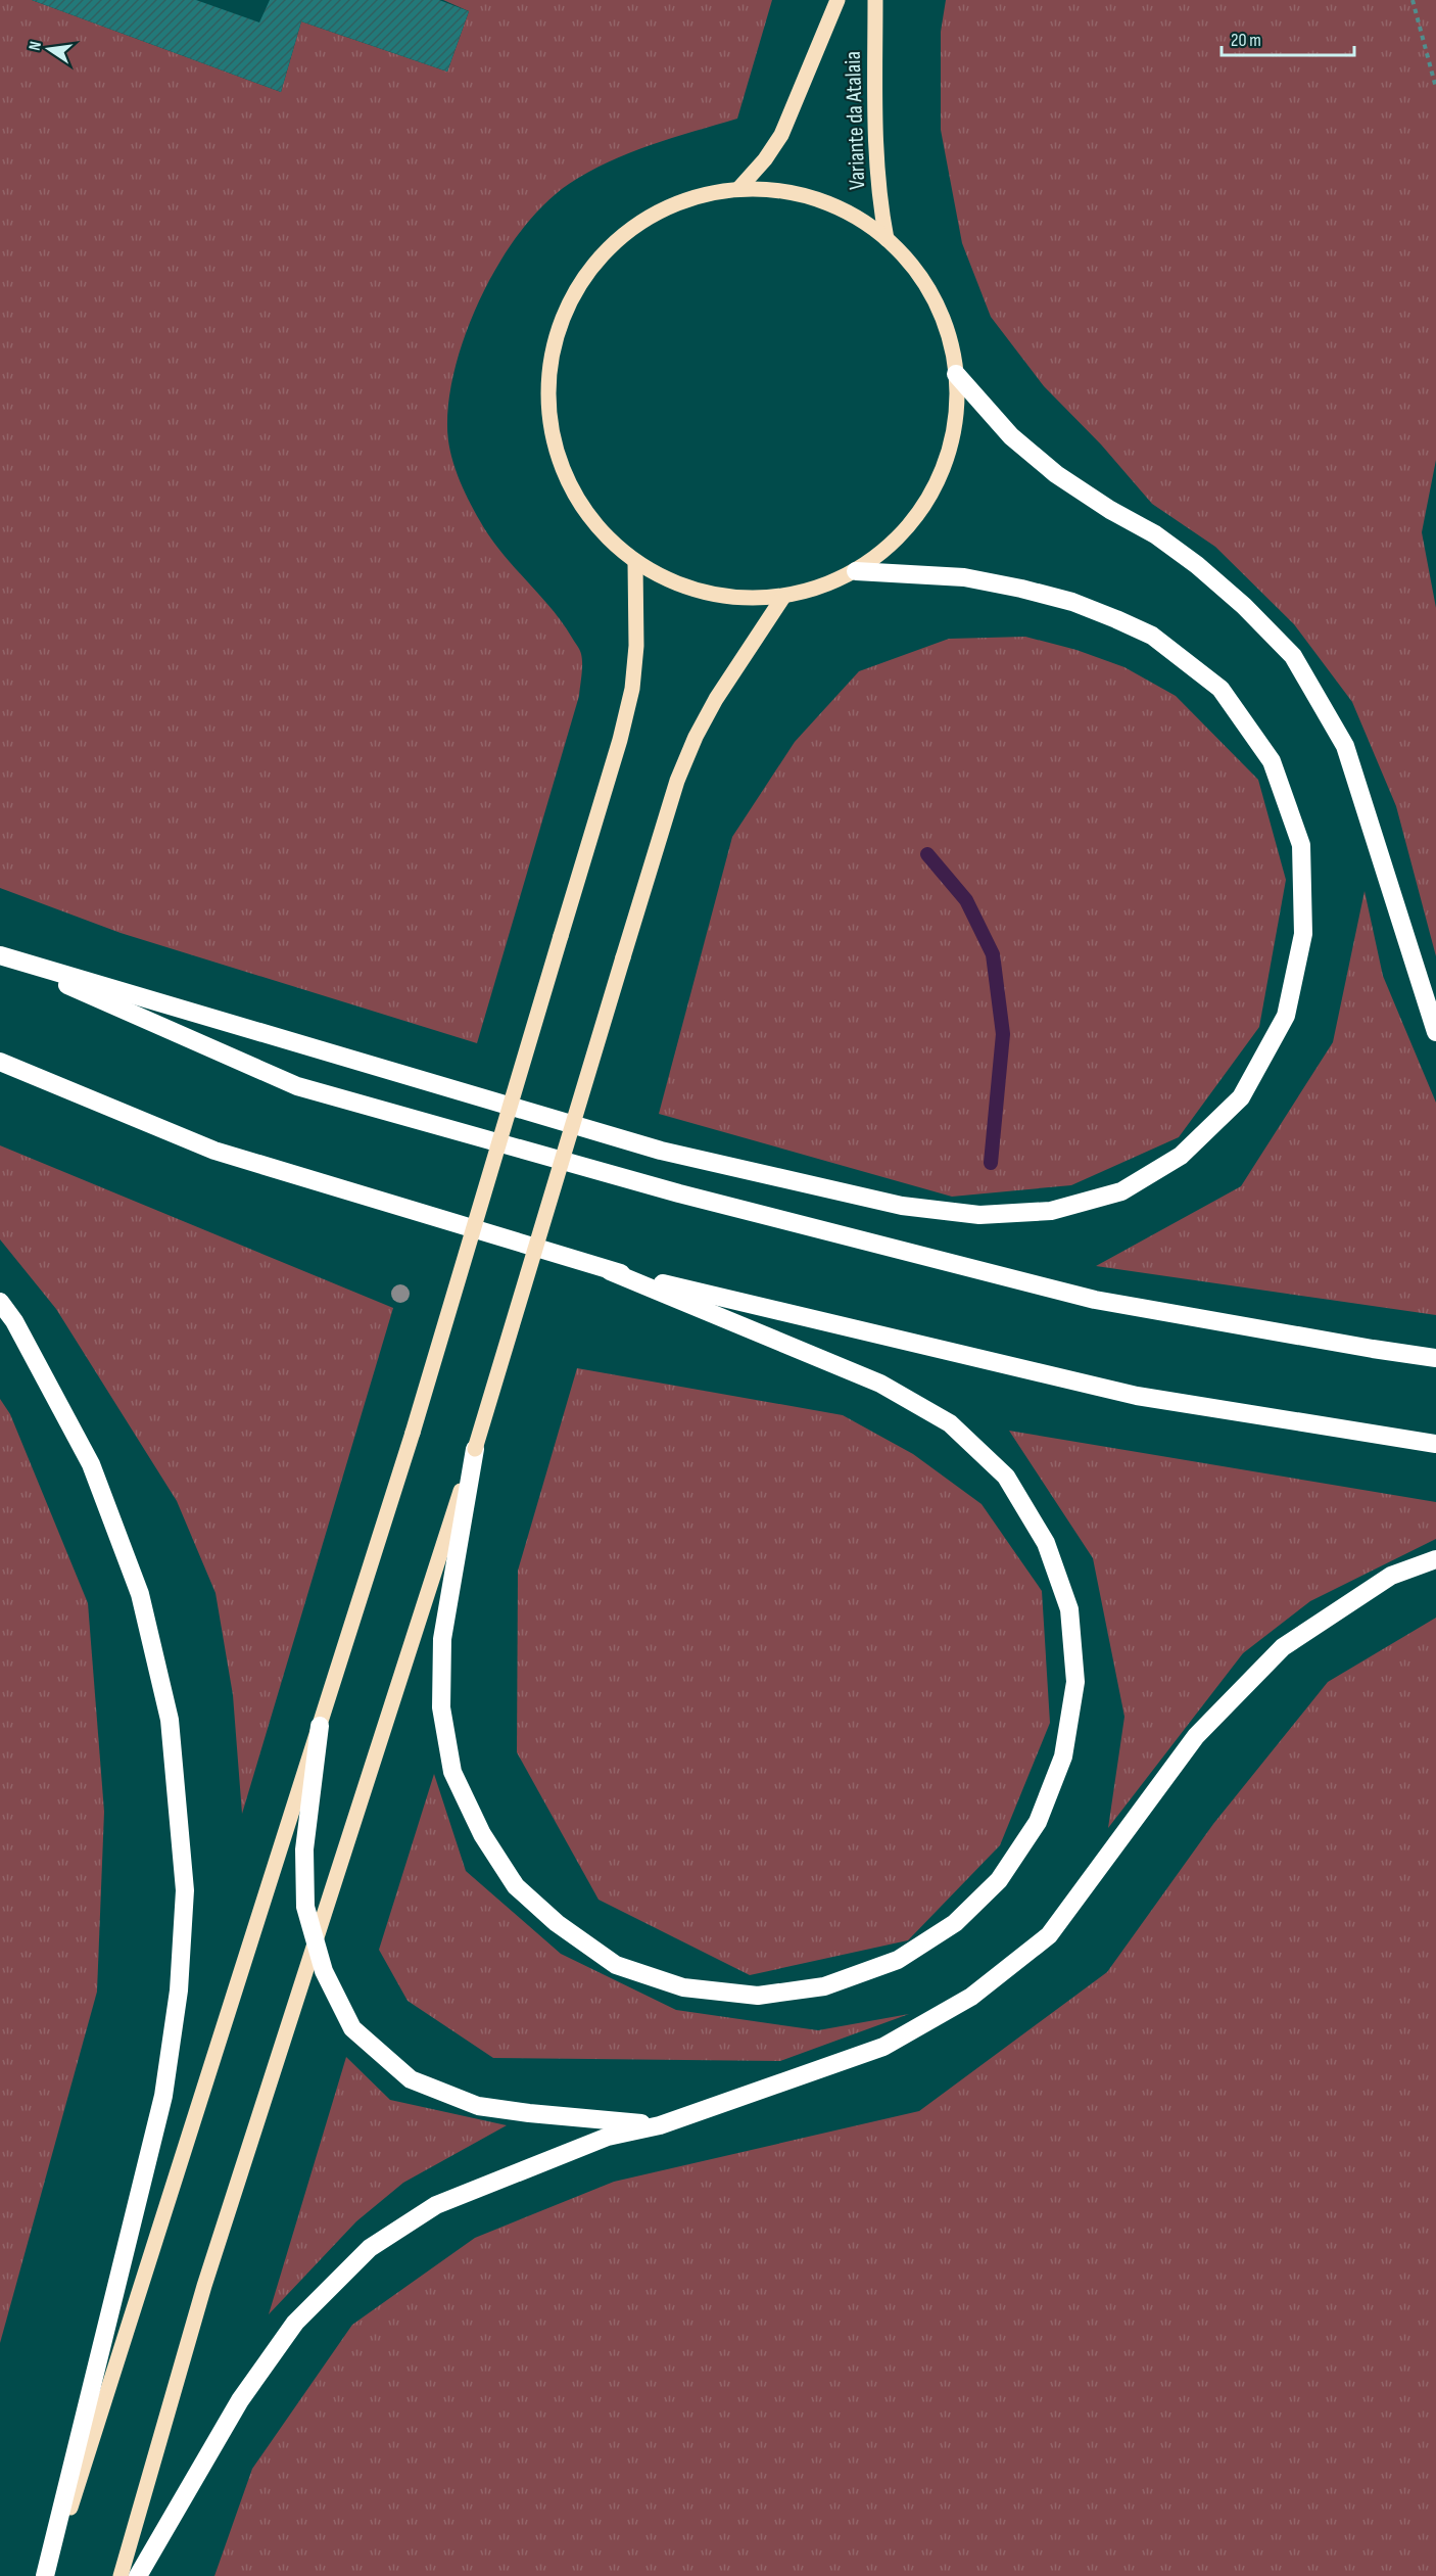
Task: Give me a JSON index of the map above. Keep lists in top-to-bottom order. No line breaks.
{"streets":{"main road":["Variante da Atalaia"]},"scale_bar":"20 m","north":"left"}
